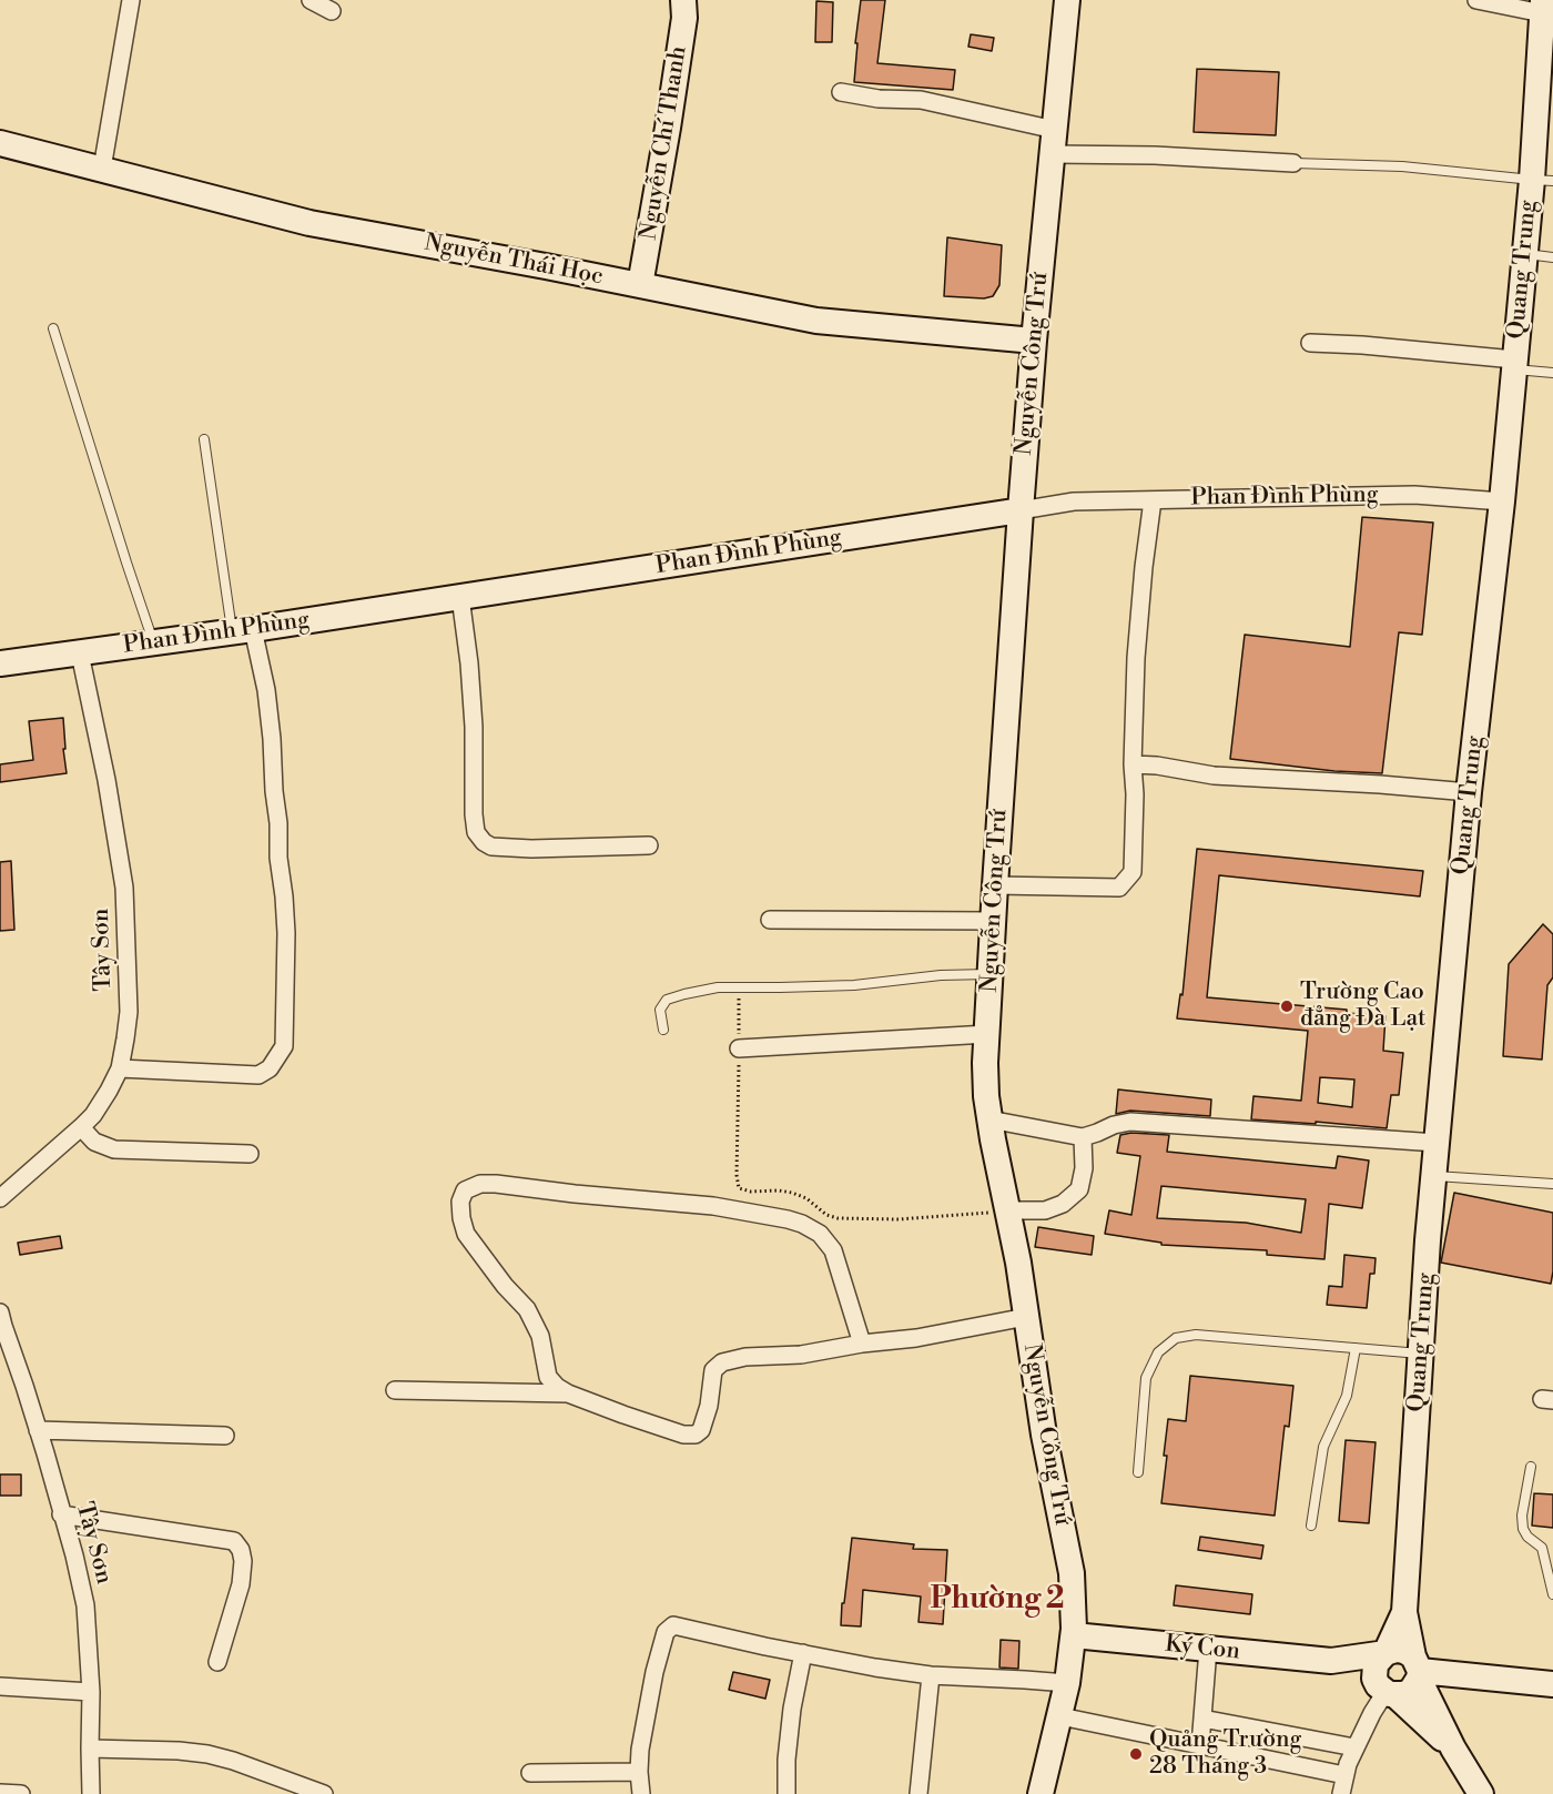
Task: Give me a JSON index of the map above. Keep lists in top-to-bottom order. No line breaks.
{"streets":{"street":["Nguyễn Chí Thanh","Nguyễn Thái Học","Quang Trung","Nguyễn Công Trứ","Phan Đình Phùng","Tây Sơn","Ký Con"]},"crossings":[["Nguyễn Chí Thanh","Nguyễn Thái Học"],["Nguyễn Thái Học","Nguyễn Công Trứ"],["Quang Trung","Phan Đình Phùng"],["Quang Trung","Ký Con"],["Nguyễn Công Trứ","Phan Đình Phùng"],["Nguyễn Công Trứ","Ký Con"],["Phan Đình Phùng","Tây Sơn"]],"districts":["Phường 2"],"places":["Trường Cao đẳng Đà Lạt","Quảng Trường 28 Tháng 3"]}
